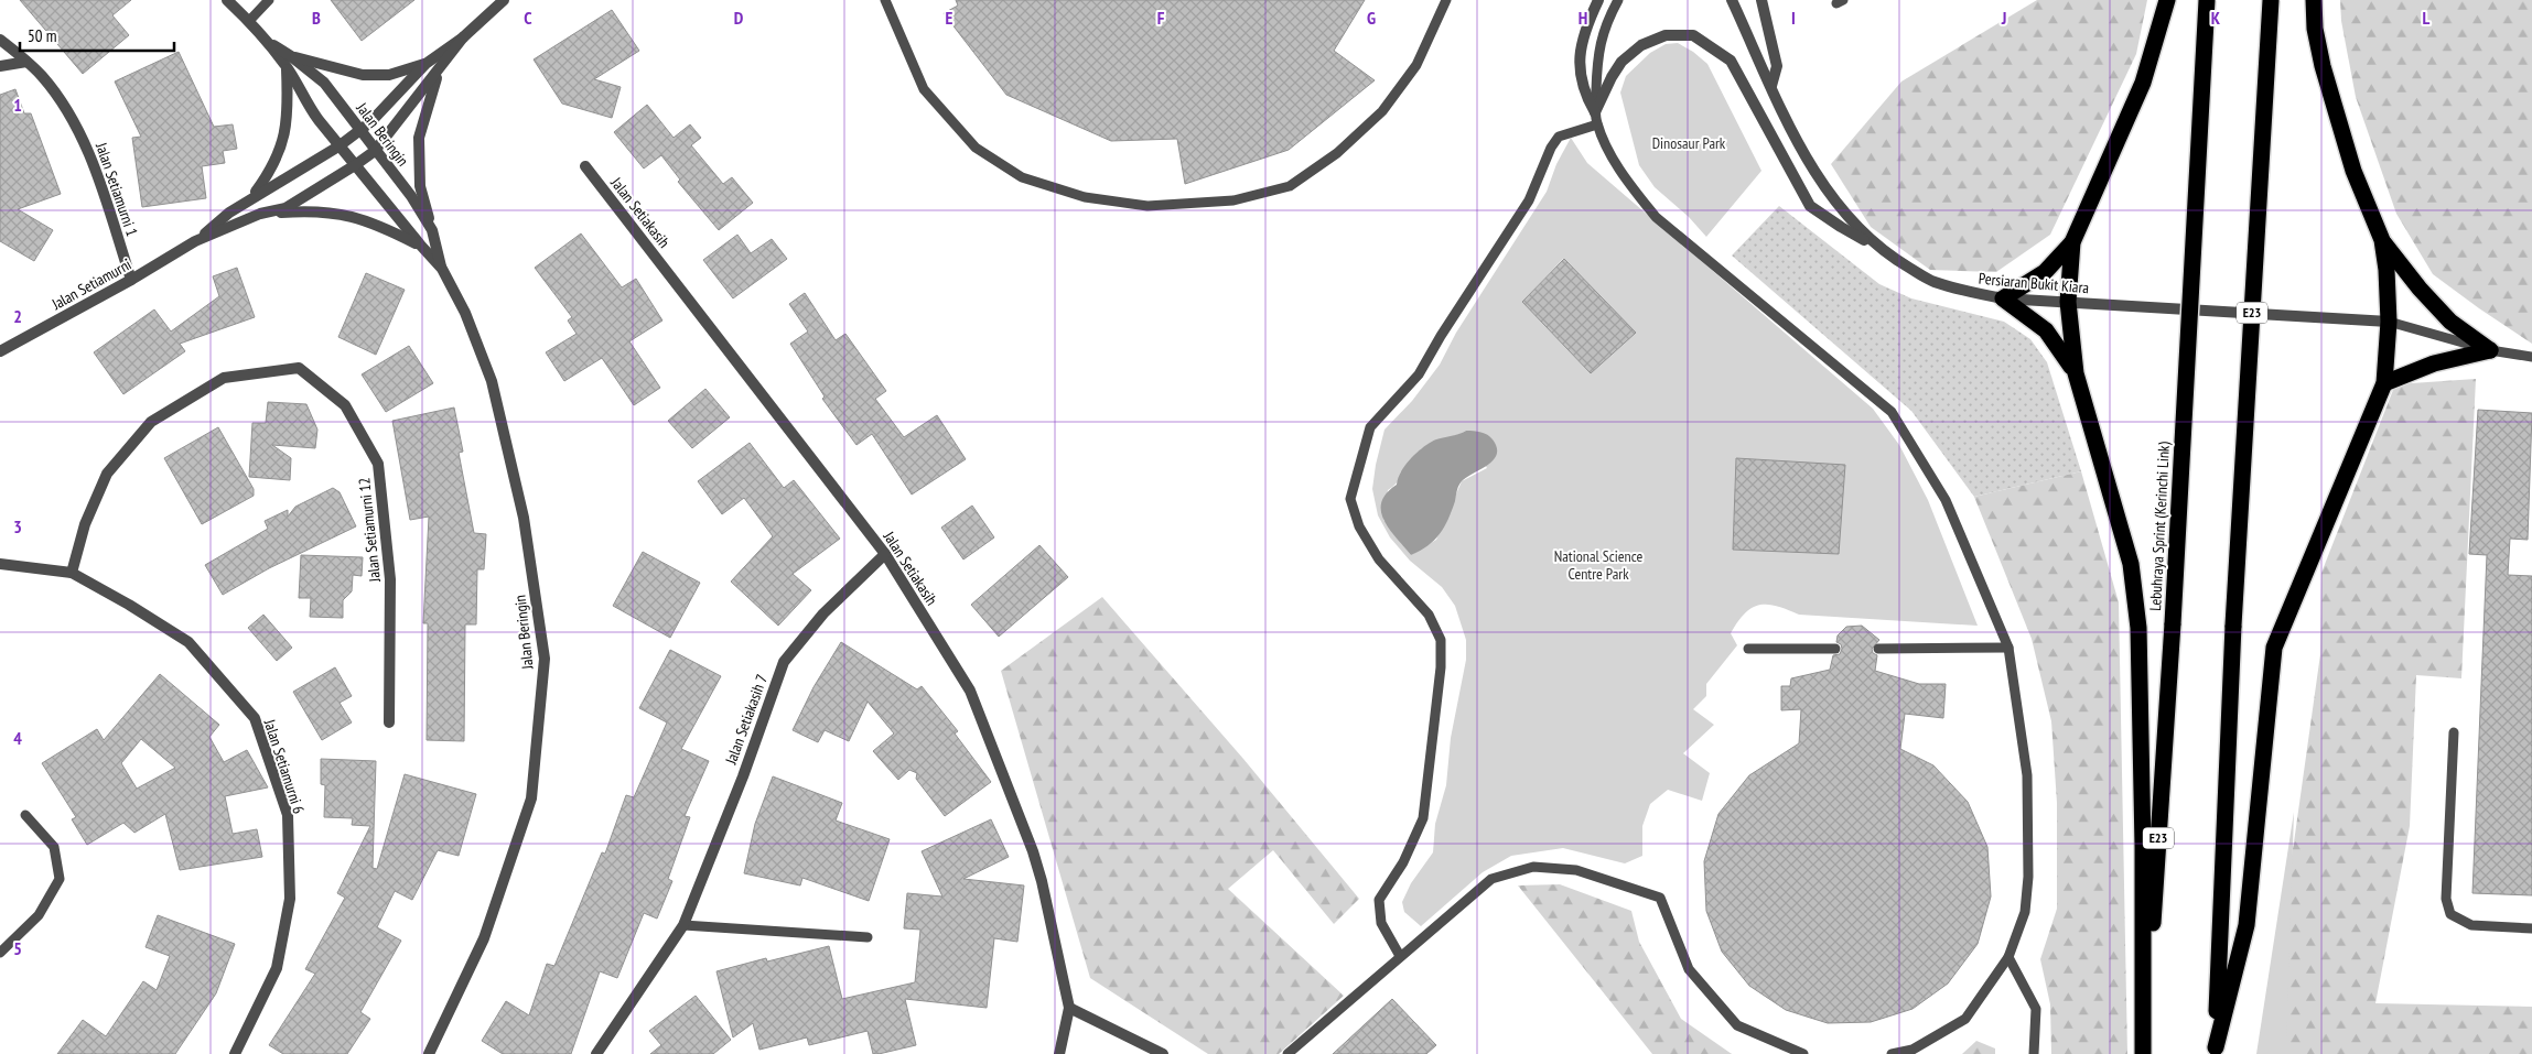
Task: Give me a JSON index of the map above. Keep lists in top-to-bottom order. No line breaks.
{"streets":{"highway":["E23","Lebuhraya Sprint (Kerinchi Link)"],"street":["Jalan Beringin","Jalan Setiamurni 1","Jalan Setiakasih","Persiaran Bukit Kiara","Jalan Setiamurni","Jalan Setiamurni 12","Jalan Setiakasih 7","Jalan Setiamurni 6"]},"crossings":[["Jalan Beringin","Jalan Setiamurni"],["Jalan Setiamurni 1","Jalan Setiamurni"],["Jalan Setiakasih","Jalan Setiakasih 7"],["Jalan Setiamurni 12","Jalan Setiamurni 6"]],"parks":["Dinosaur Park","National Science Centre Park"],"scale_bar":"50 m","grid":{"columns":["B","C","D","E","F","G","H","I","J","K","L"],"rows":["1","2","3","4","5"]}}
